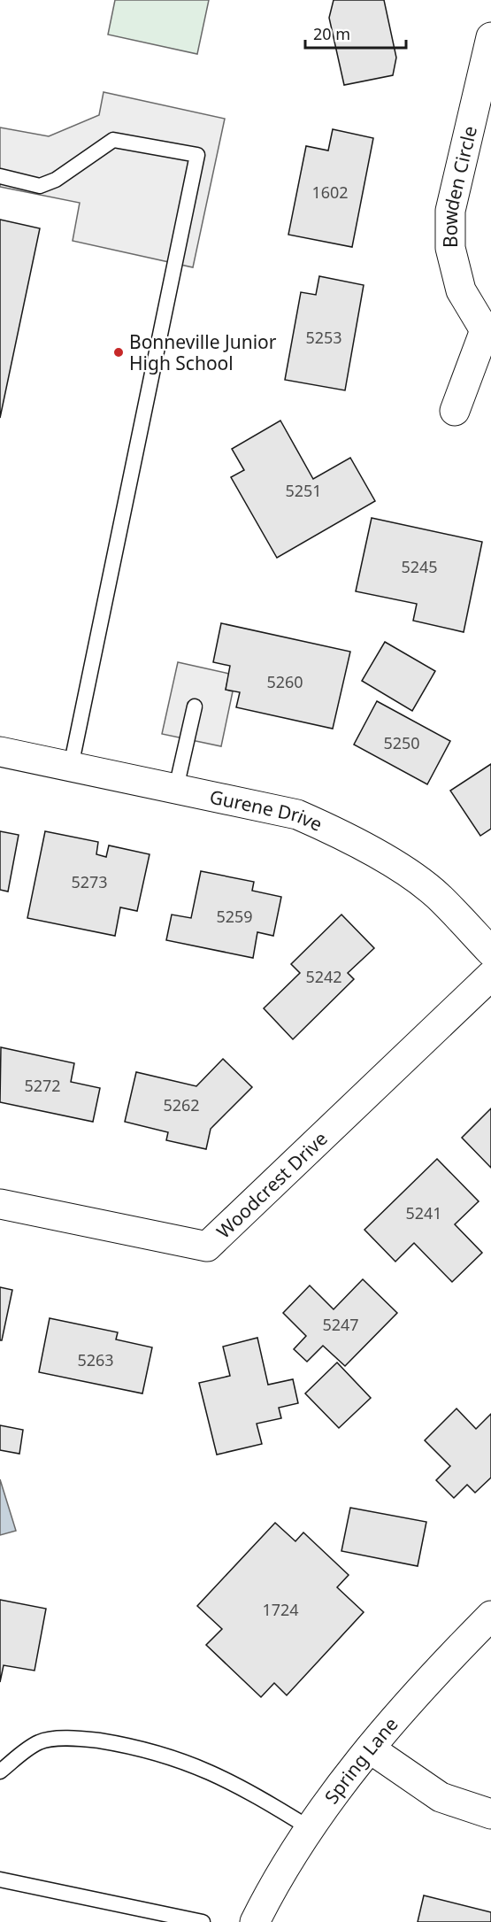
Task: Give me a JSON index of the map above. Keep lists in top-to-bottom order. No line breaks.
{"streets":{"street":["Bowden Circle","Gurene Drive","Woodcrest Drive","Spring Lane"]},"places":["Bonneville Junior High School"],"house_numbers":["1602","5253","5251","5245","5260","5250","5273","5259","5242","5272","5262","5241","5247","5263","1724"],"scale_bar":"20 m"}
